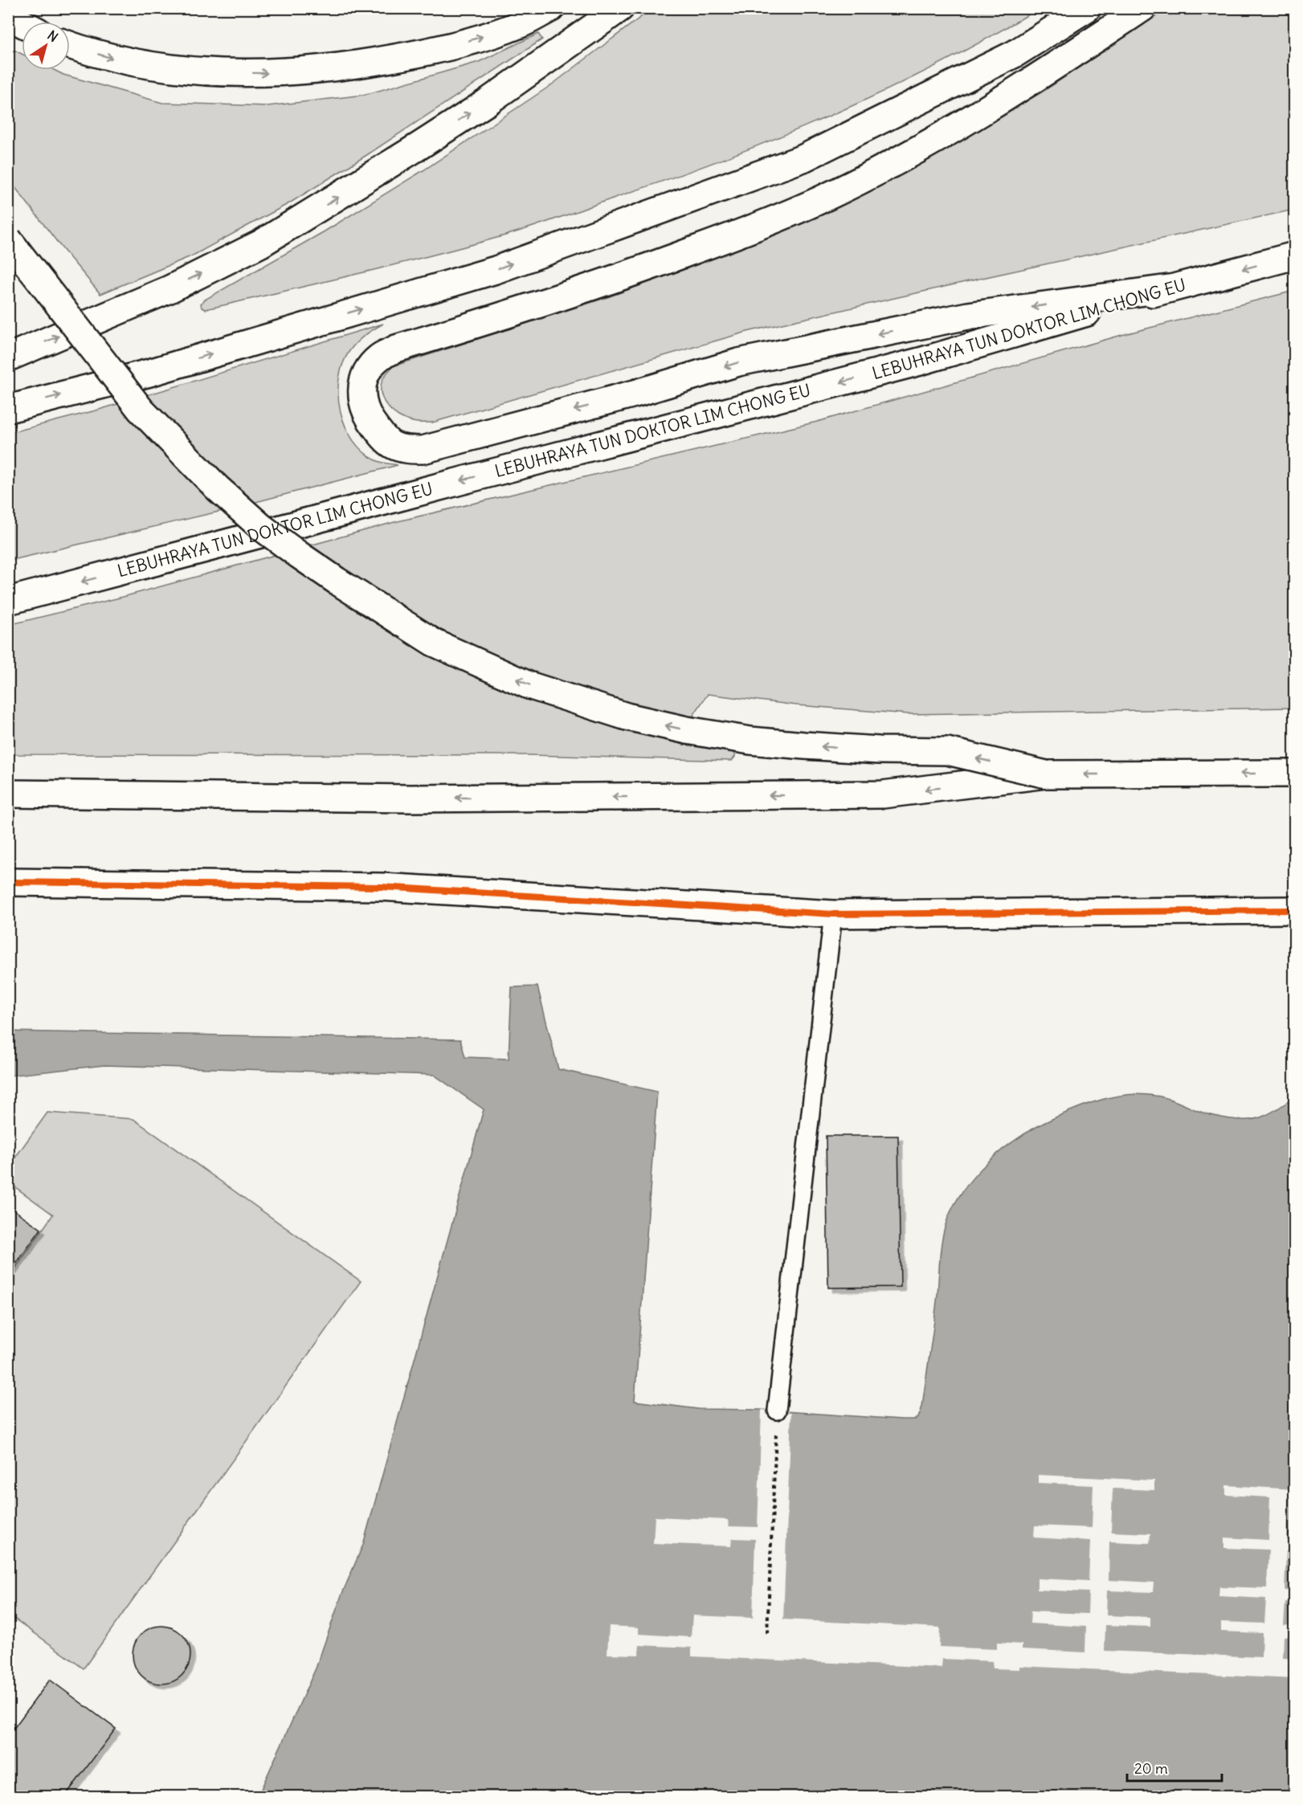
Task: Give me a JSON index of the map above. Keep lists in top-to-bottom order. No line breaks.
{"streets":{"main road":["LEBUHRAYA TUN DOKTOR LIM CHONG EU"]},"scale_bar":"20 m","north":"top right"}
